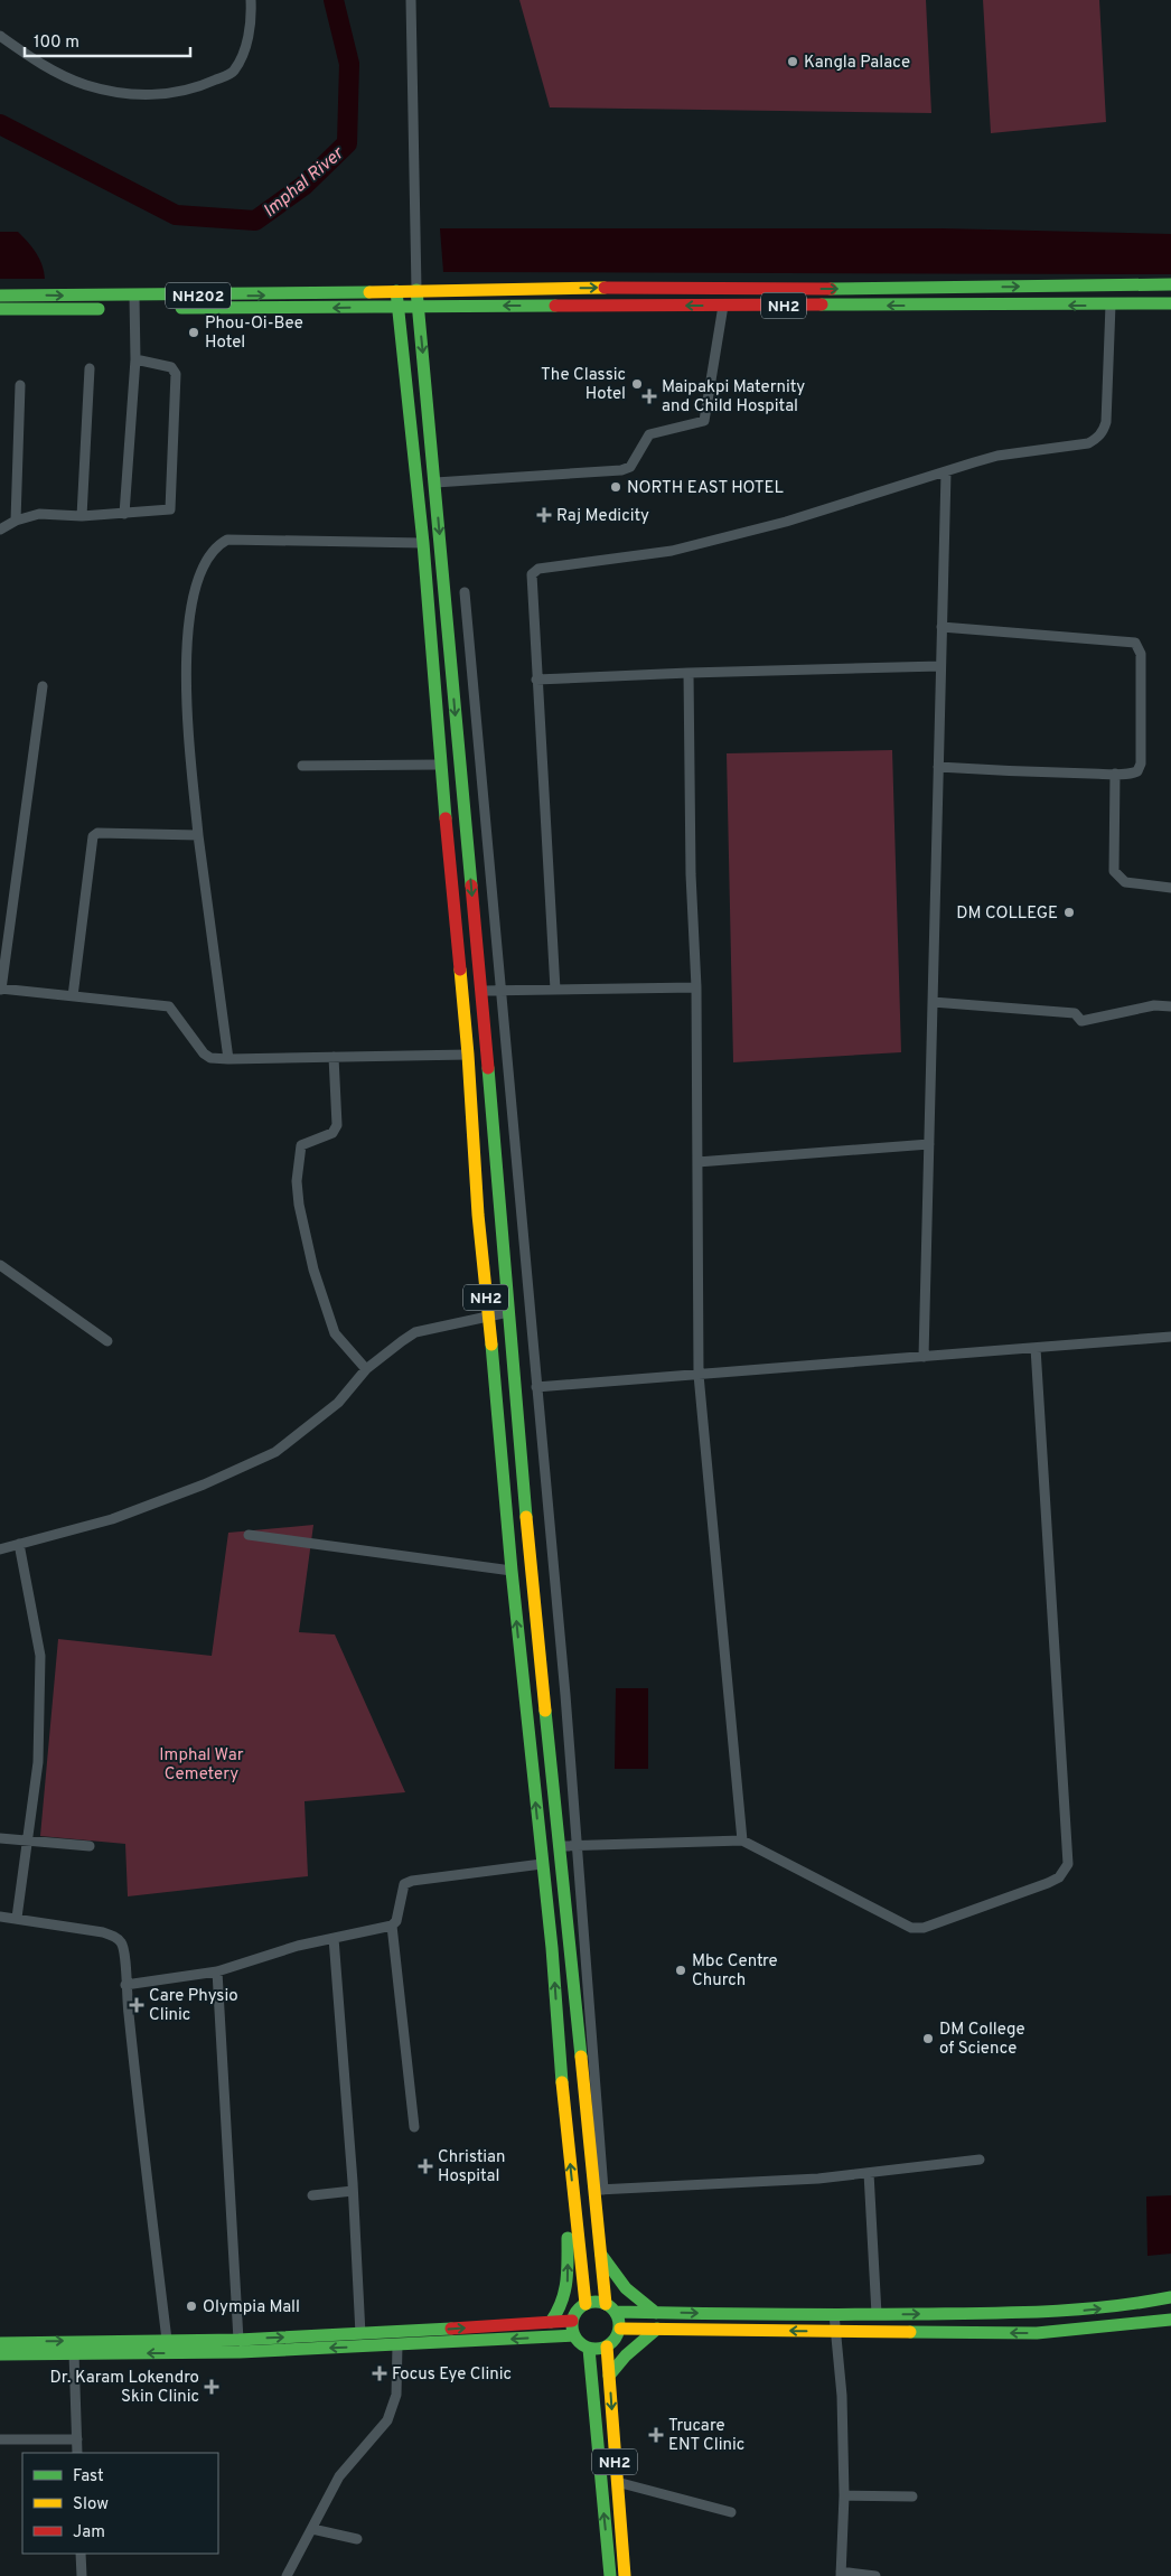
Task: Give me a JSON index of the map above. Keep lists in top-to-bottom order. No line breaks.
{"streets":{"main road":["NH202","NH2"]},"crossings":[["NH202","NH2"]],"water":["Imphal River"],"parks":["Imphal War Cemetery"],"places":{"other":["Kangla Palace","Phou-Oi-Bee Hotel","The Classic Hotel","NORTH EAST HOTEL","DM COLLEGE","Mbc Centre Church","DM College of Science","Olympia Mall"],"health":["Maipakpi Maternity and Child Hospital","Raj Medicity","Care Physio Clinic","Christian Hospital","Focus Eye Clinic","Dr. Karam Lokendro Skin Clinic","Trucare ENT Clinic"]},"legend":["Fast","Slow","Jam"],"scale_bar":"100 m"}
